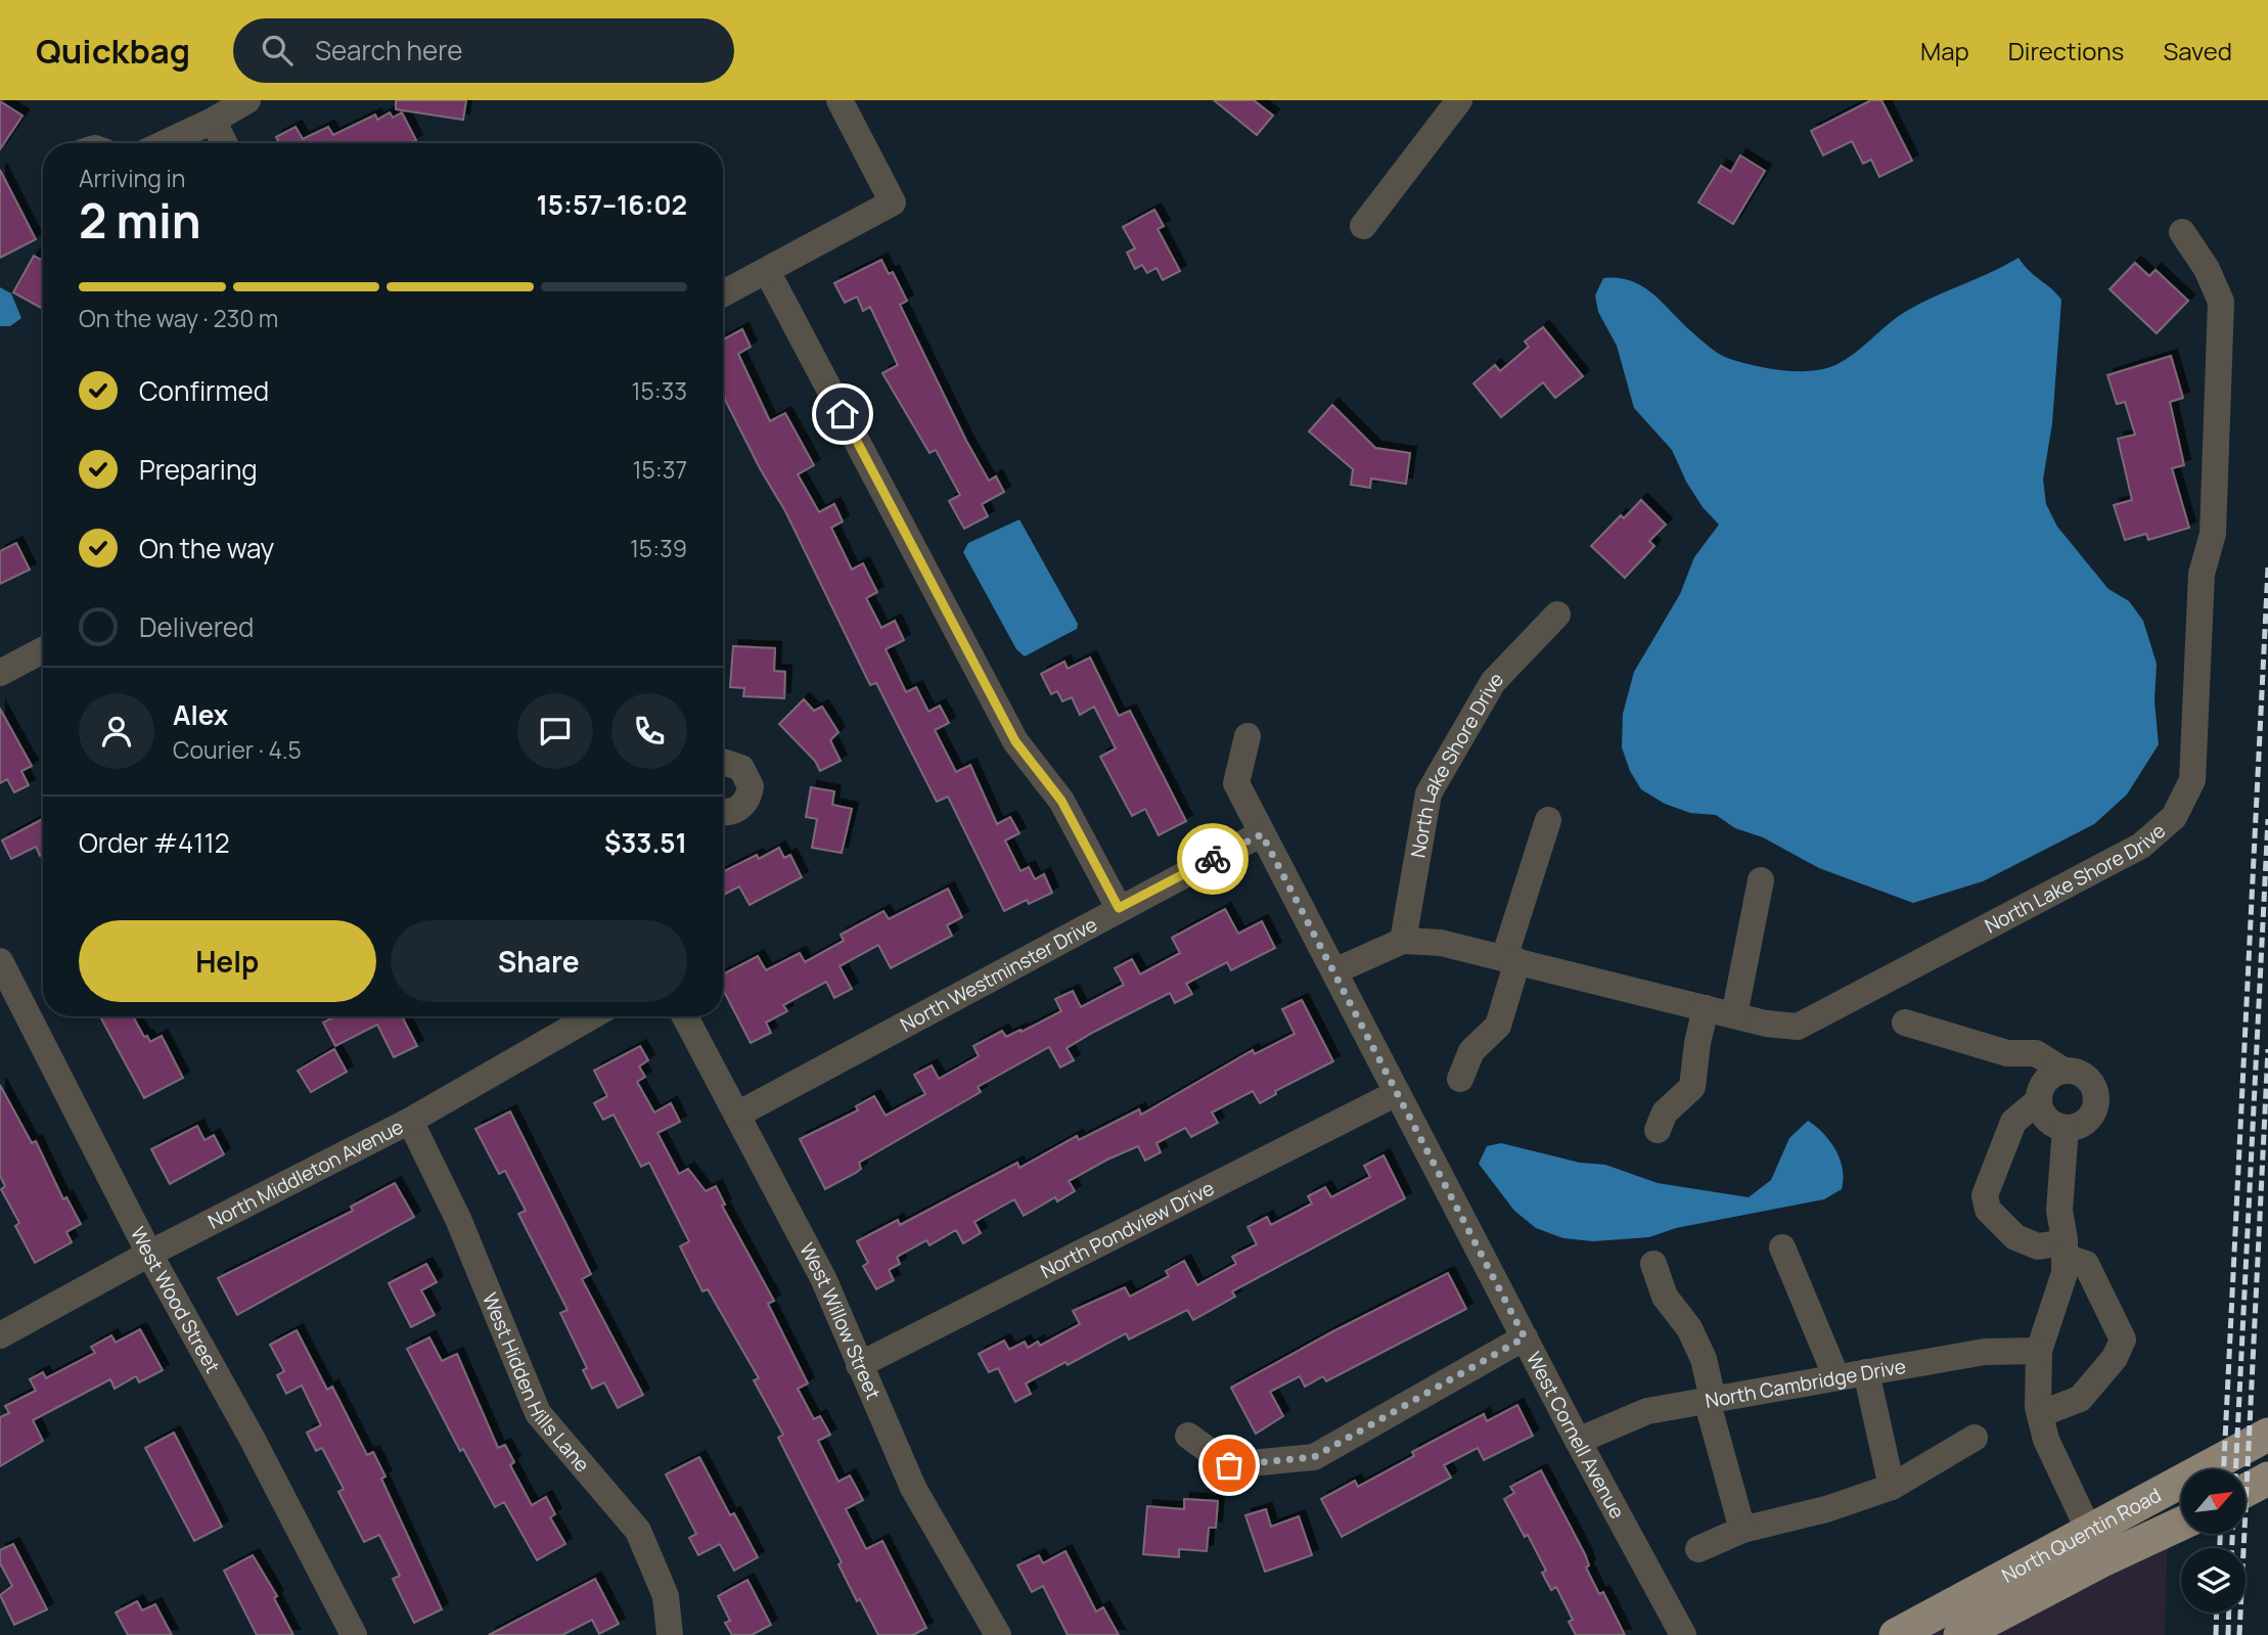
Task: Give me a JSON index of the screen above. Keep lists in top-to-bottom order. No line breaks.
{"streets":{"main road":["North Quentin Road"],"street":["North Lake Shore Drive","North Westminster Drive","North Middleton Avenue","North Pondview Drive","West Wood Street","West Willow Street","West Hidden Hills Lane","North Cambridge Drive","West Cornell Avenue"]},"crossings":[["North Lake Shore Drive","West Cornell Avenue"],["North Westminster Drive","West Willow Street"],["North Westminster Drive","West Cornell Avenue"],["North Middleton Avenue","West Wood Street"],["North Middleton Avenue","West Hidden Hills Lane"],["North Pondview Drive","West Willow Street"],["North Pondview Drive","West Cornell Avenue"],["North Cambridge Drive","West Cornell Avenue"]],"north":"top right","page":{"header":"Quickbag","search":"Search here","nav":["Map","Directions","Saved"],"heading":["2 min","Arriving in","15:57–16:02"],"panel":["Alex","Courier · 4.5","Order #4112","$33.51"],"bar":"On the way · 230 m","list":[["Confirmed","15:33"],["Preparing","15:37"],["On the way","15:39"],"Delivered"],"buttons":["Help","Share"]}}
